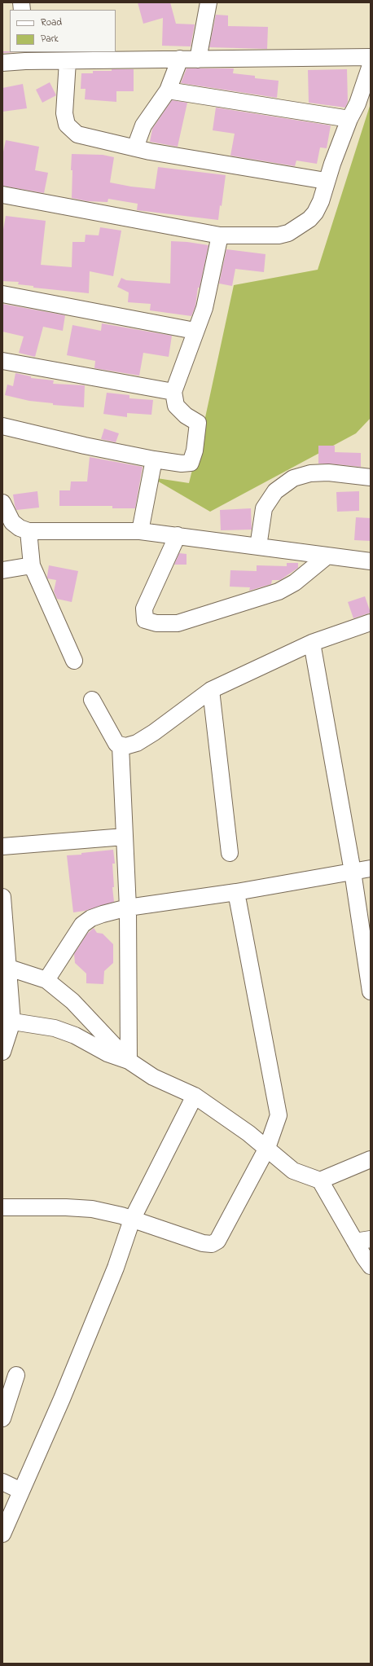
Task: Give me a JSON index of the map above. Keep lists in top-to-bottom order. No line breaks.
{"legend":["Road","Park"]}
